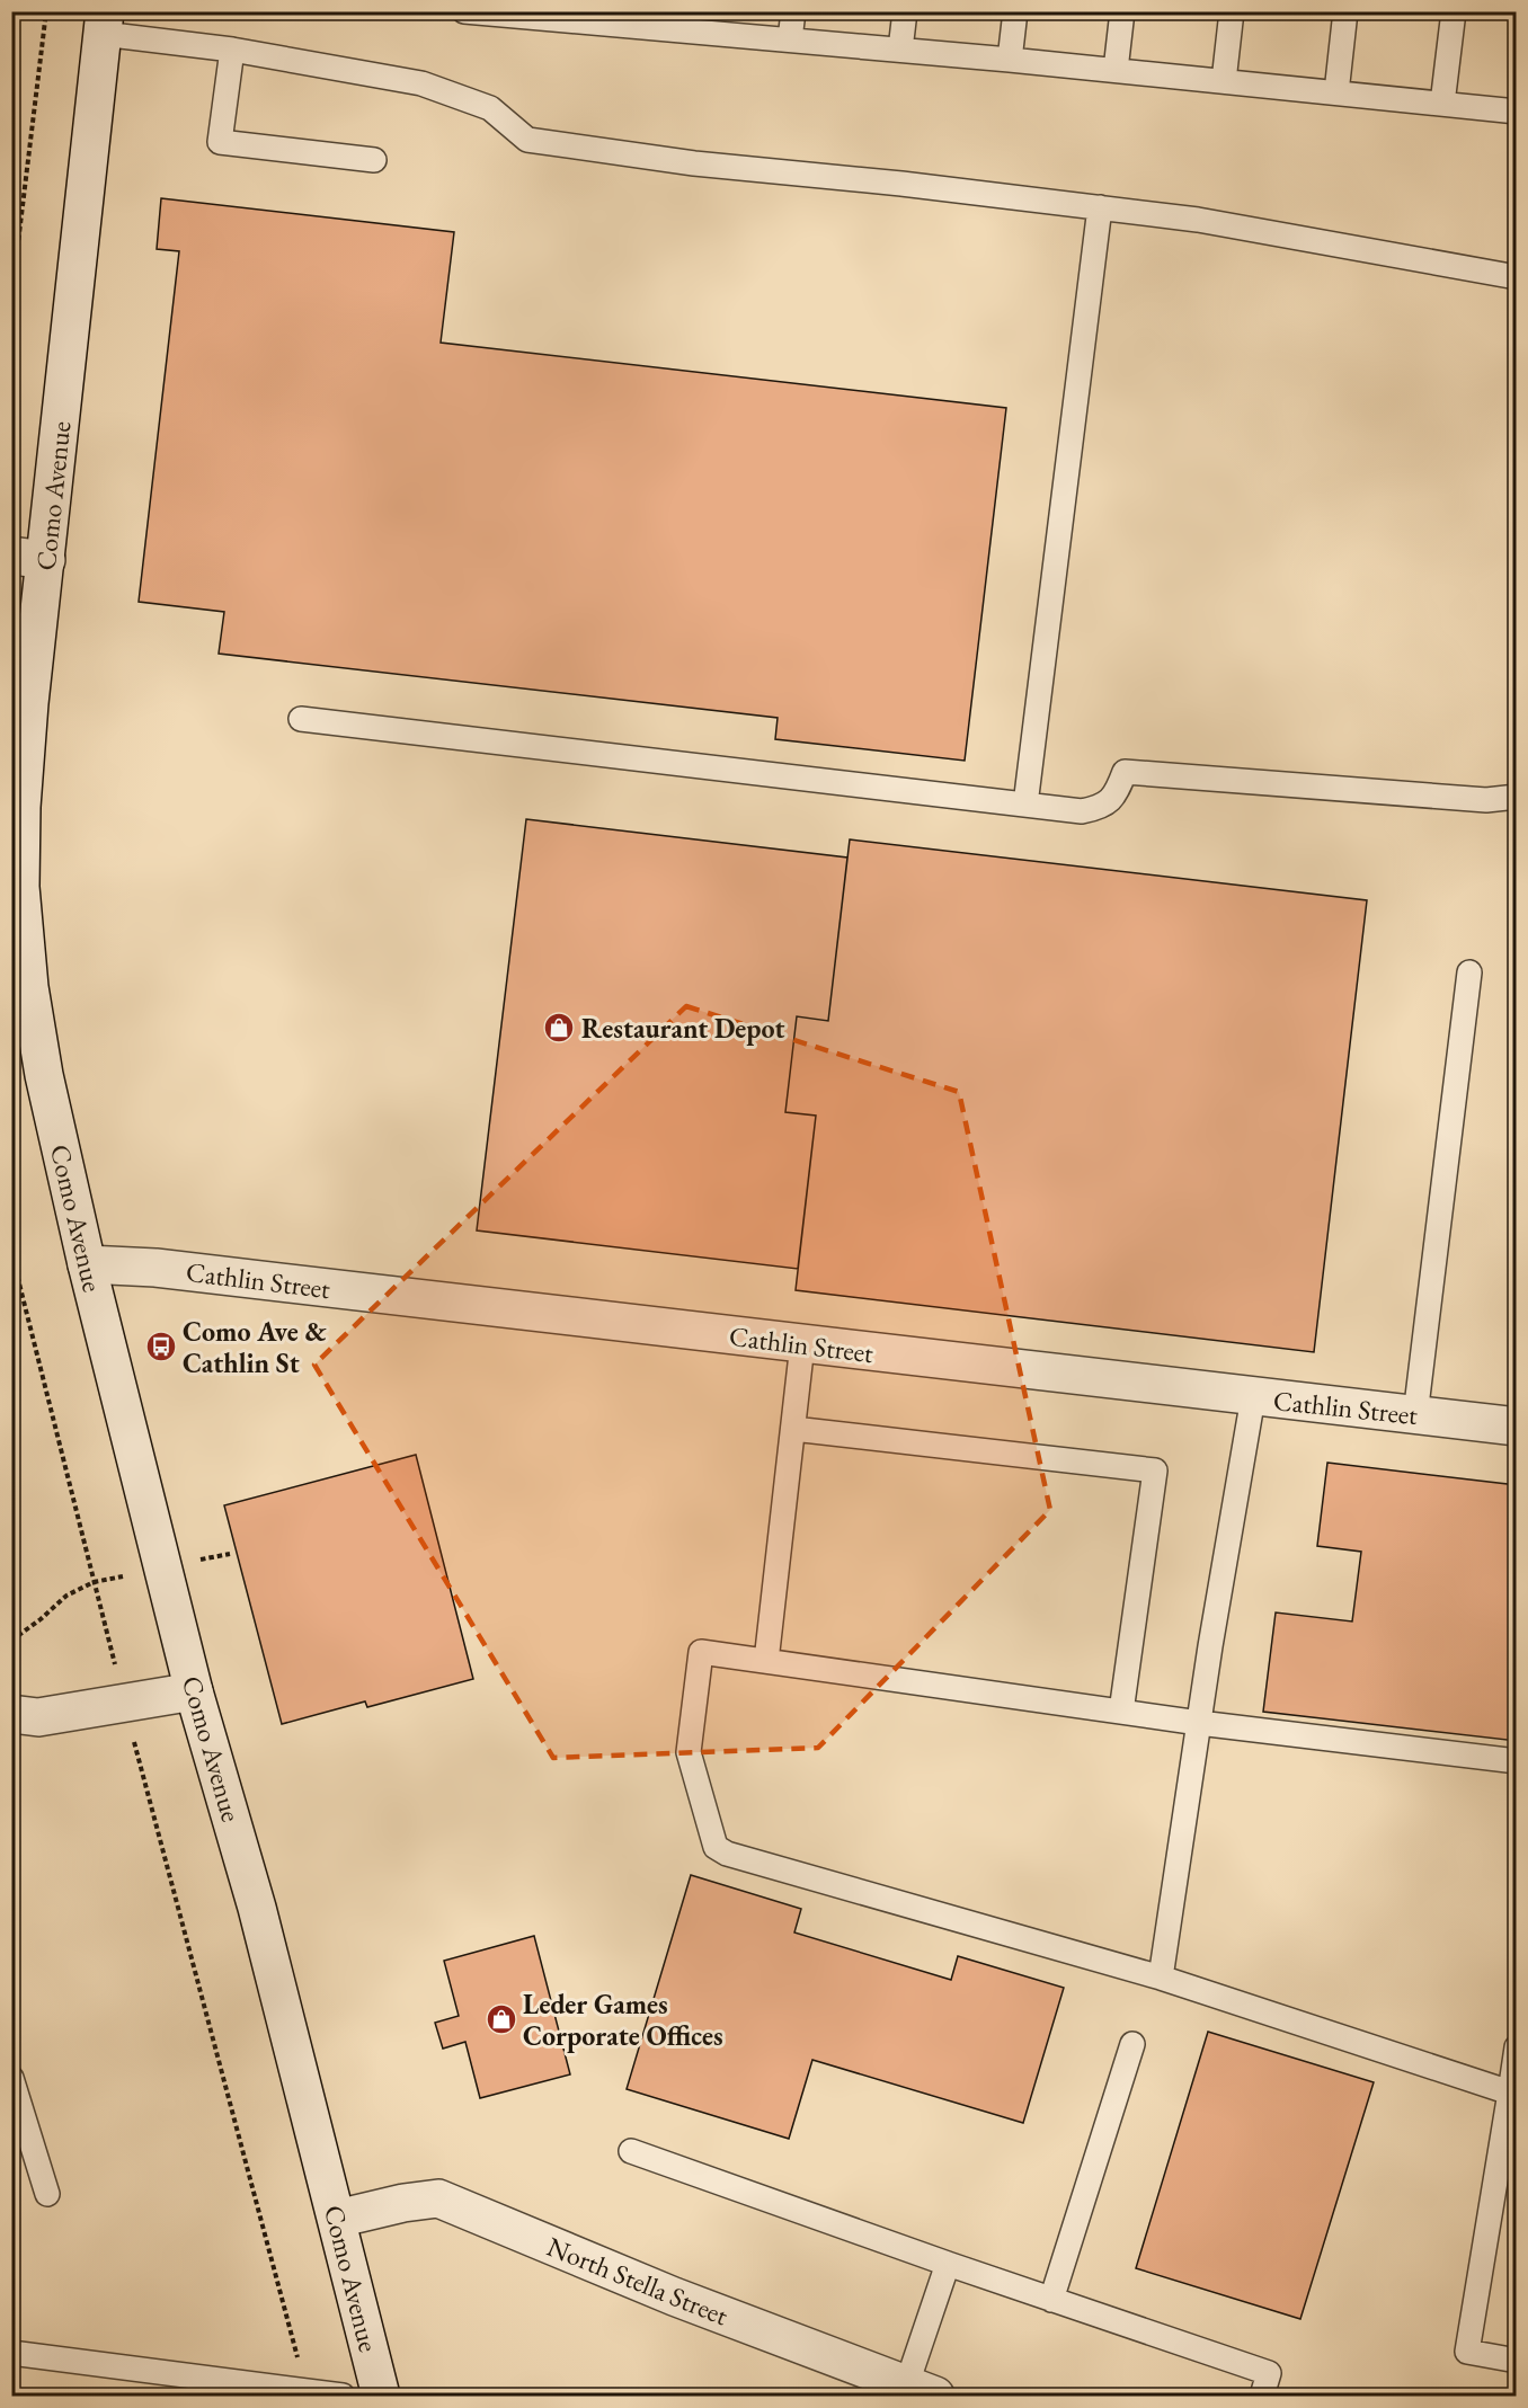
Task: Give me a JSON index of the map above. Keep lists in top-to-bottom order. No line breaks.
{"streets":{"main road":["Como Avenue","Cathlin Street","North Stella Street"]},"crossings":[["Como Avenue","Cathlin Street"],["Como Avenue","North Stella Street"]],"places":{"shop":["Restaurant Depot","Leder Games Corporate Offices"],"bus stop":["Como Ave & Cathlin St"]}}
